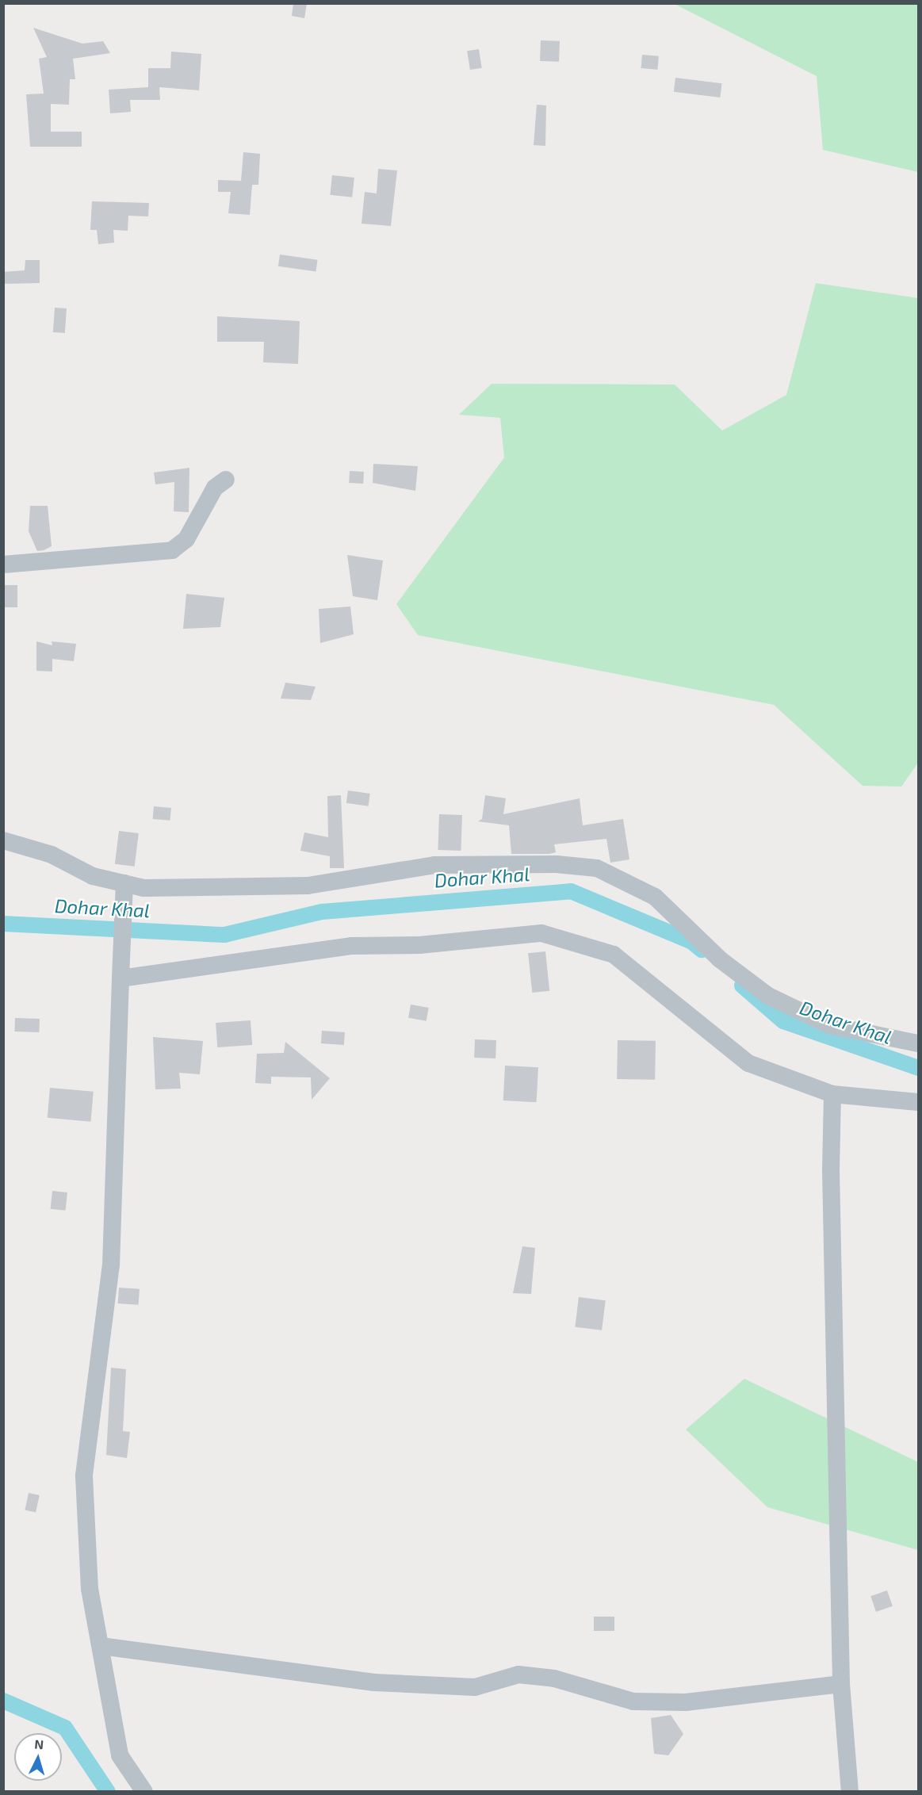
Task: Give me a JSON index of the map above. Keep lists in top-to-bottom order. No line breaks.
{"water":["Dohar Khal"],"north":"top"}
